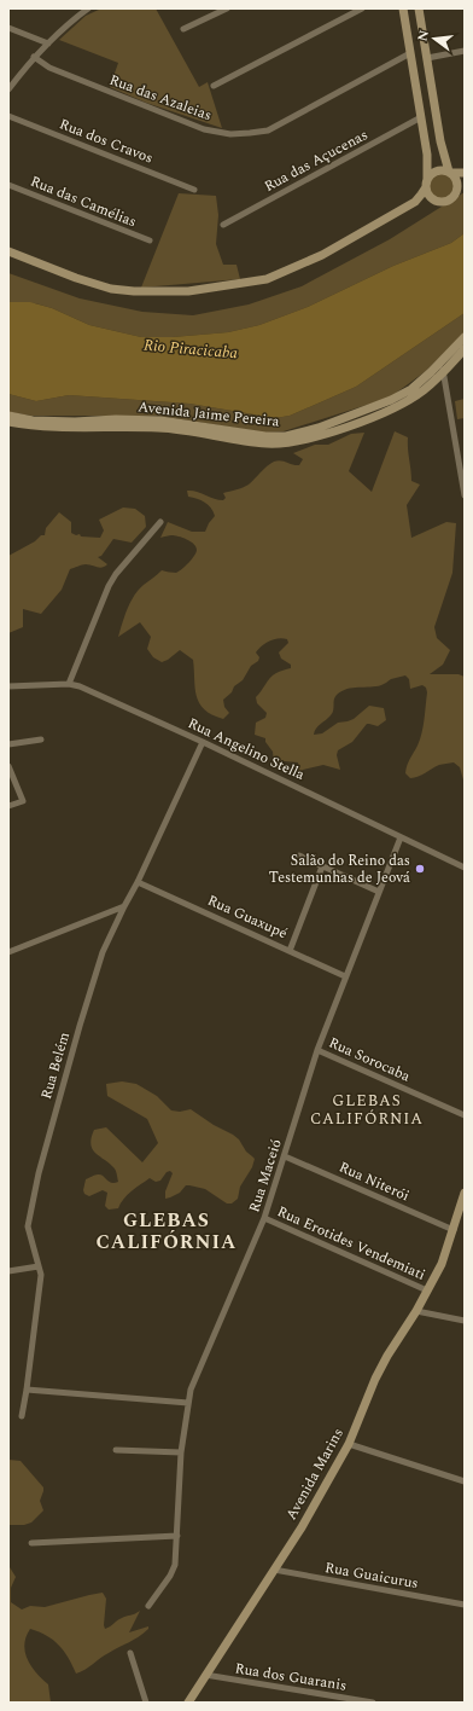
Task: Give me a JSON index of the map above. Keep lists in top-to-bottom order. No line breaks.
{"streets":{"street":["Rua das Azaleias","Rua dos Cravos","Rua das Açucenas","Rua das Camélias","Avenida Jaime Pereira","Rua Angelino Stella","Rua Guaxupé","Rua Sorocaba","Rua Belém","Rua Maceió","Rua Niterói","Rua Erotides Vendemiati","Avenida Marins","Rua Guaicurus","Rua dos Guaranis"]},"crossings":[["Rua Angelino Stella","Rua Belém"],["Rua Angelino Stella","Rua Maceió"],["Rua Guaxupé","Rua Belém"],["Rua Guaxupé","Rua Maceió"],["Rua Sorocaba","Rua Maceió"],["Rua Maceió","Rua Niterói"],["Rua Maceió","Rua Erotides Vendemiati"],["Rua Niterói","Avenida Marins"],["Rua Erotides Vendemiati","Avenida Marins"],["Avenida Marins","Rua Guaicurus"],["Avenida Marins","Rua dos Guaranis"]],"districts":["GLEBAS CALIFÓRNIA","GLEBAS CALIFÓRNIA"],"water":["Rio Piracicaba"],"places":["Salão do Reino das Testemunhas de Jeová"],"north":"left"}
